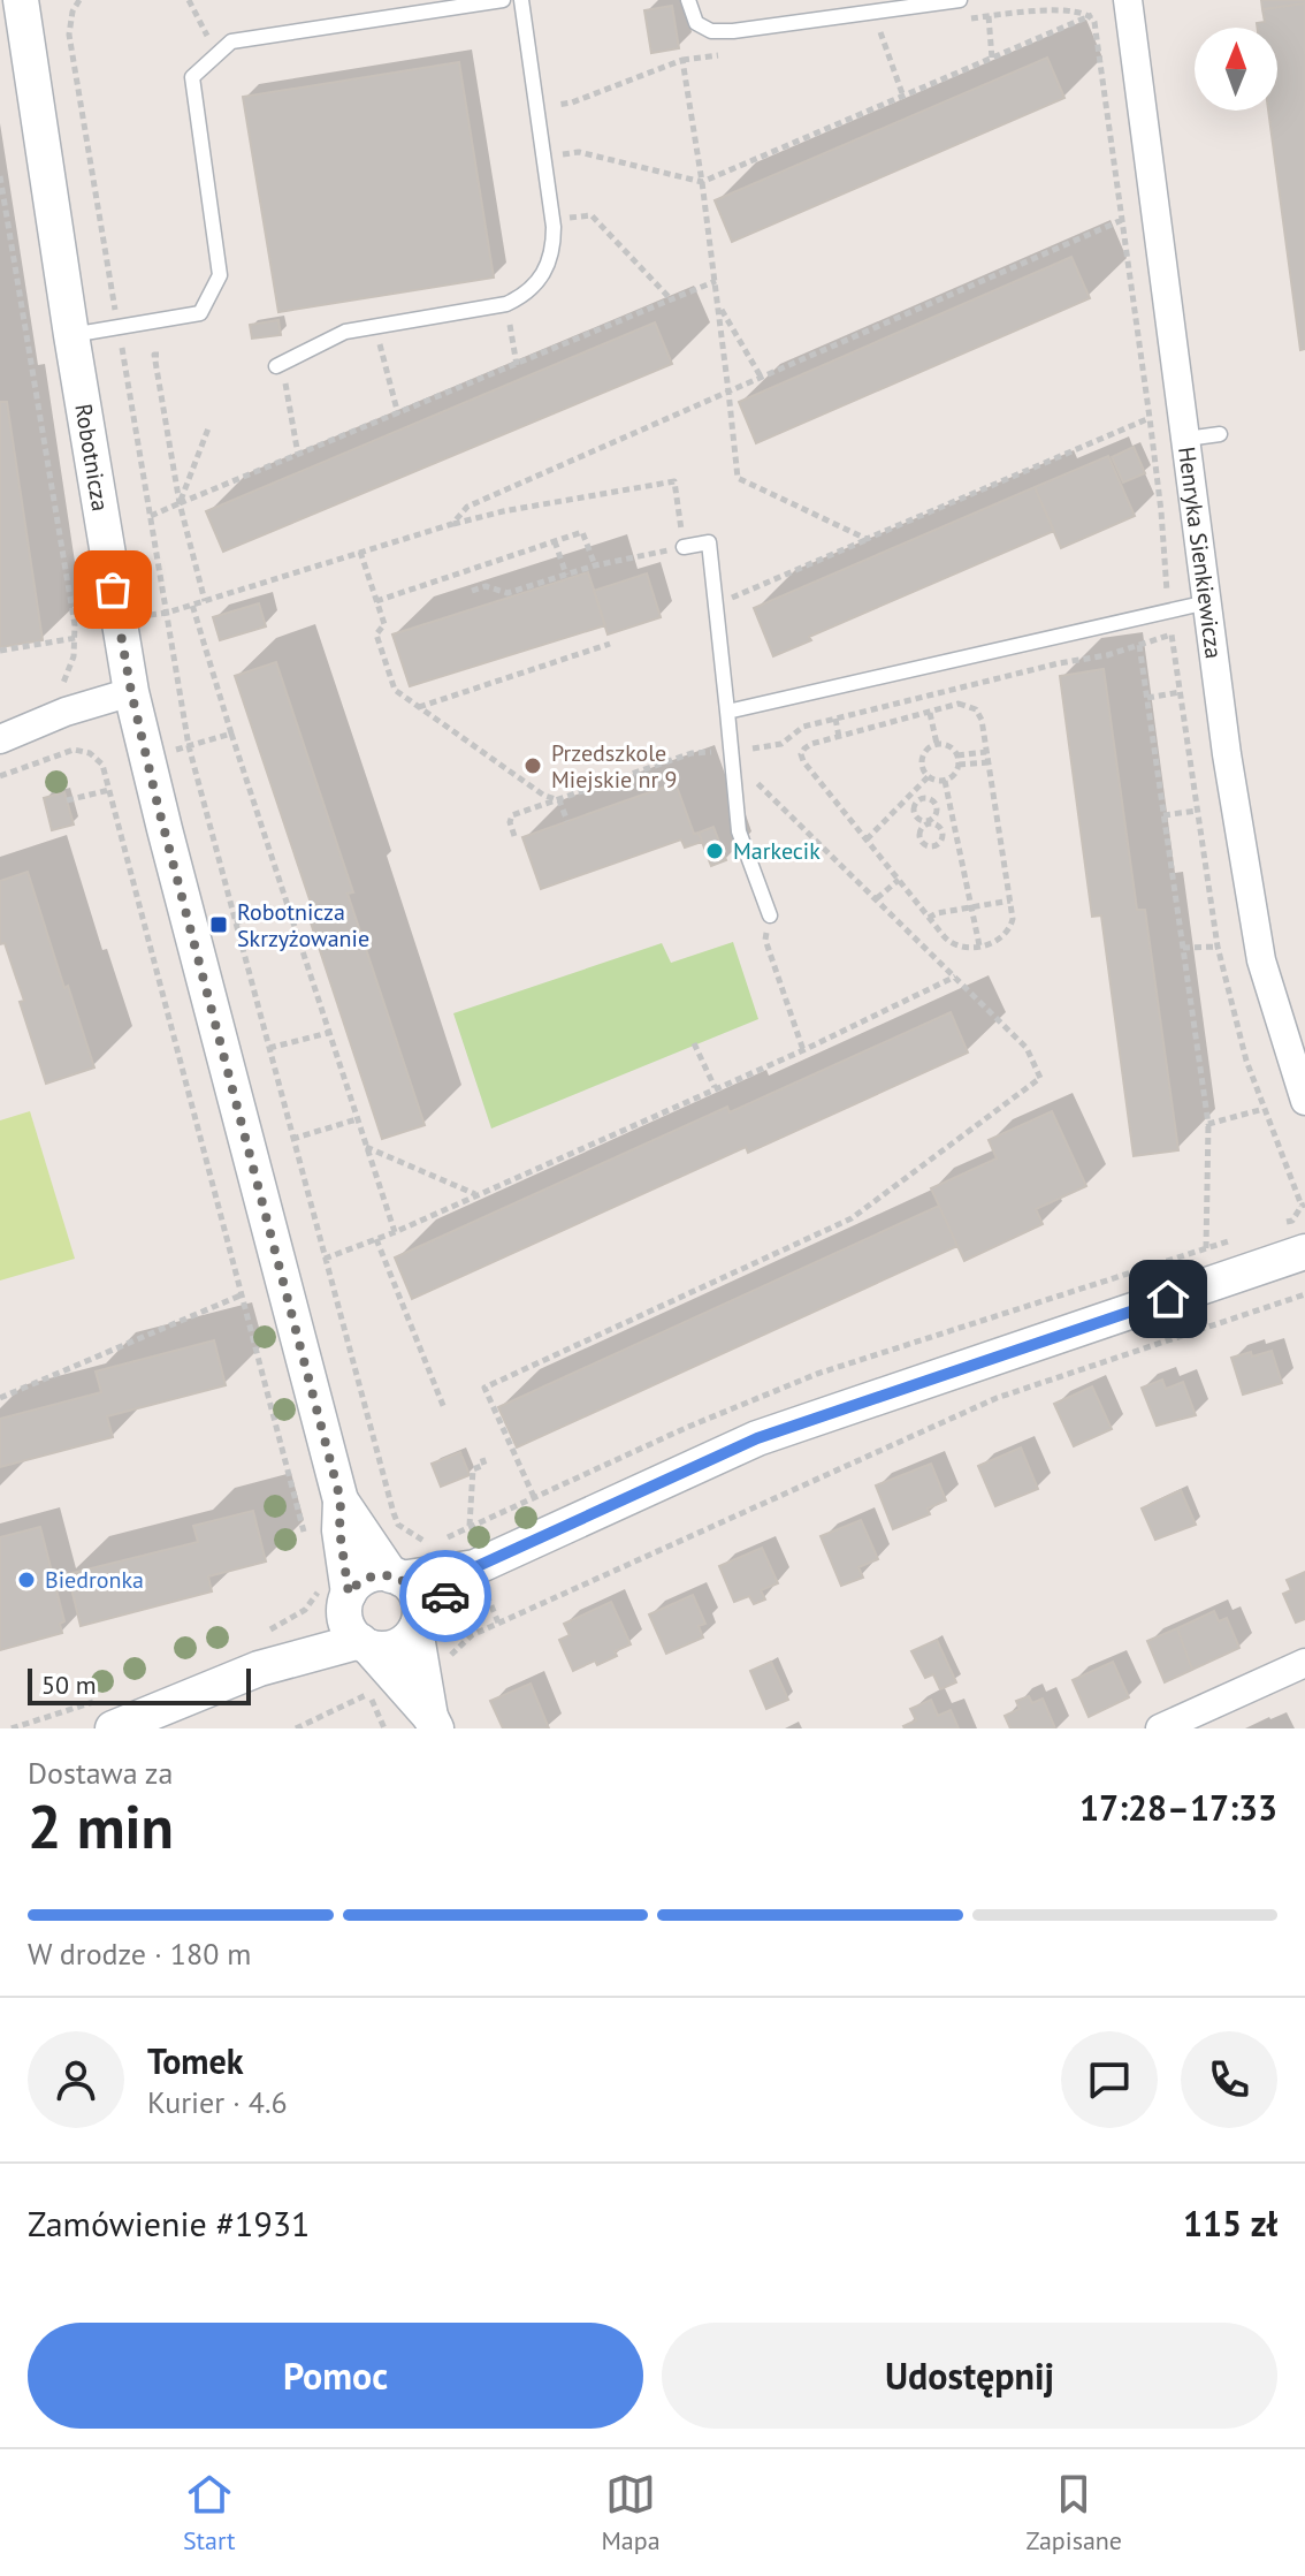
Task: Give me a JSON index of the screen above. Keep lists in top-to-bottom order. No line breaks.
{"streets":{"street":["Robotnicza","Henryka Sienkiewicza"]},"places":{"other":["Przedszkole Miejskie nr 9","Markecik","Biedronka"],"transit":["Robotnicza Skrzyżowanie"]},"scale_bar":"50 m","north":"top","page":{"scale":"50 m","heading":["2 min","Dostawa za","17:28–17:33"],"panel":["Tomek","Kurier · 4.6","Zamówienie #1931","115 zł"],"bar":"W drodze · 180 m","buttons":["Pomoc","Udostępnij"],"tabs":["Start","Mapa","Zapisane"]}}
